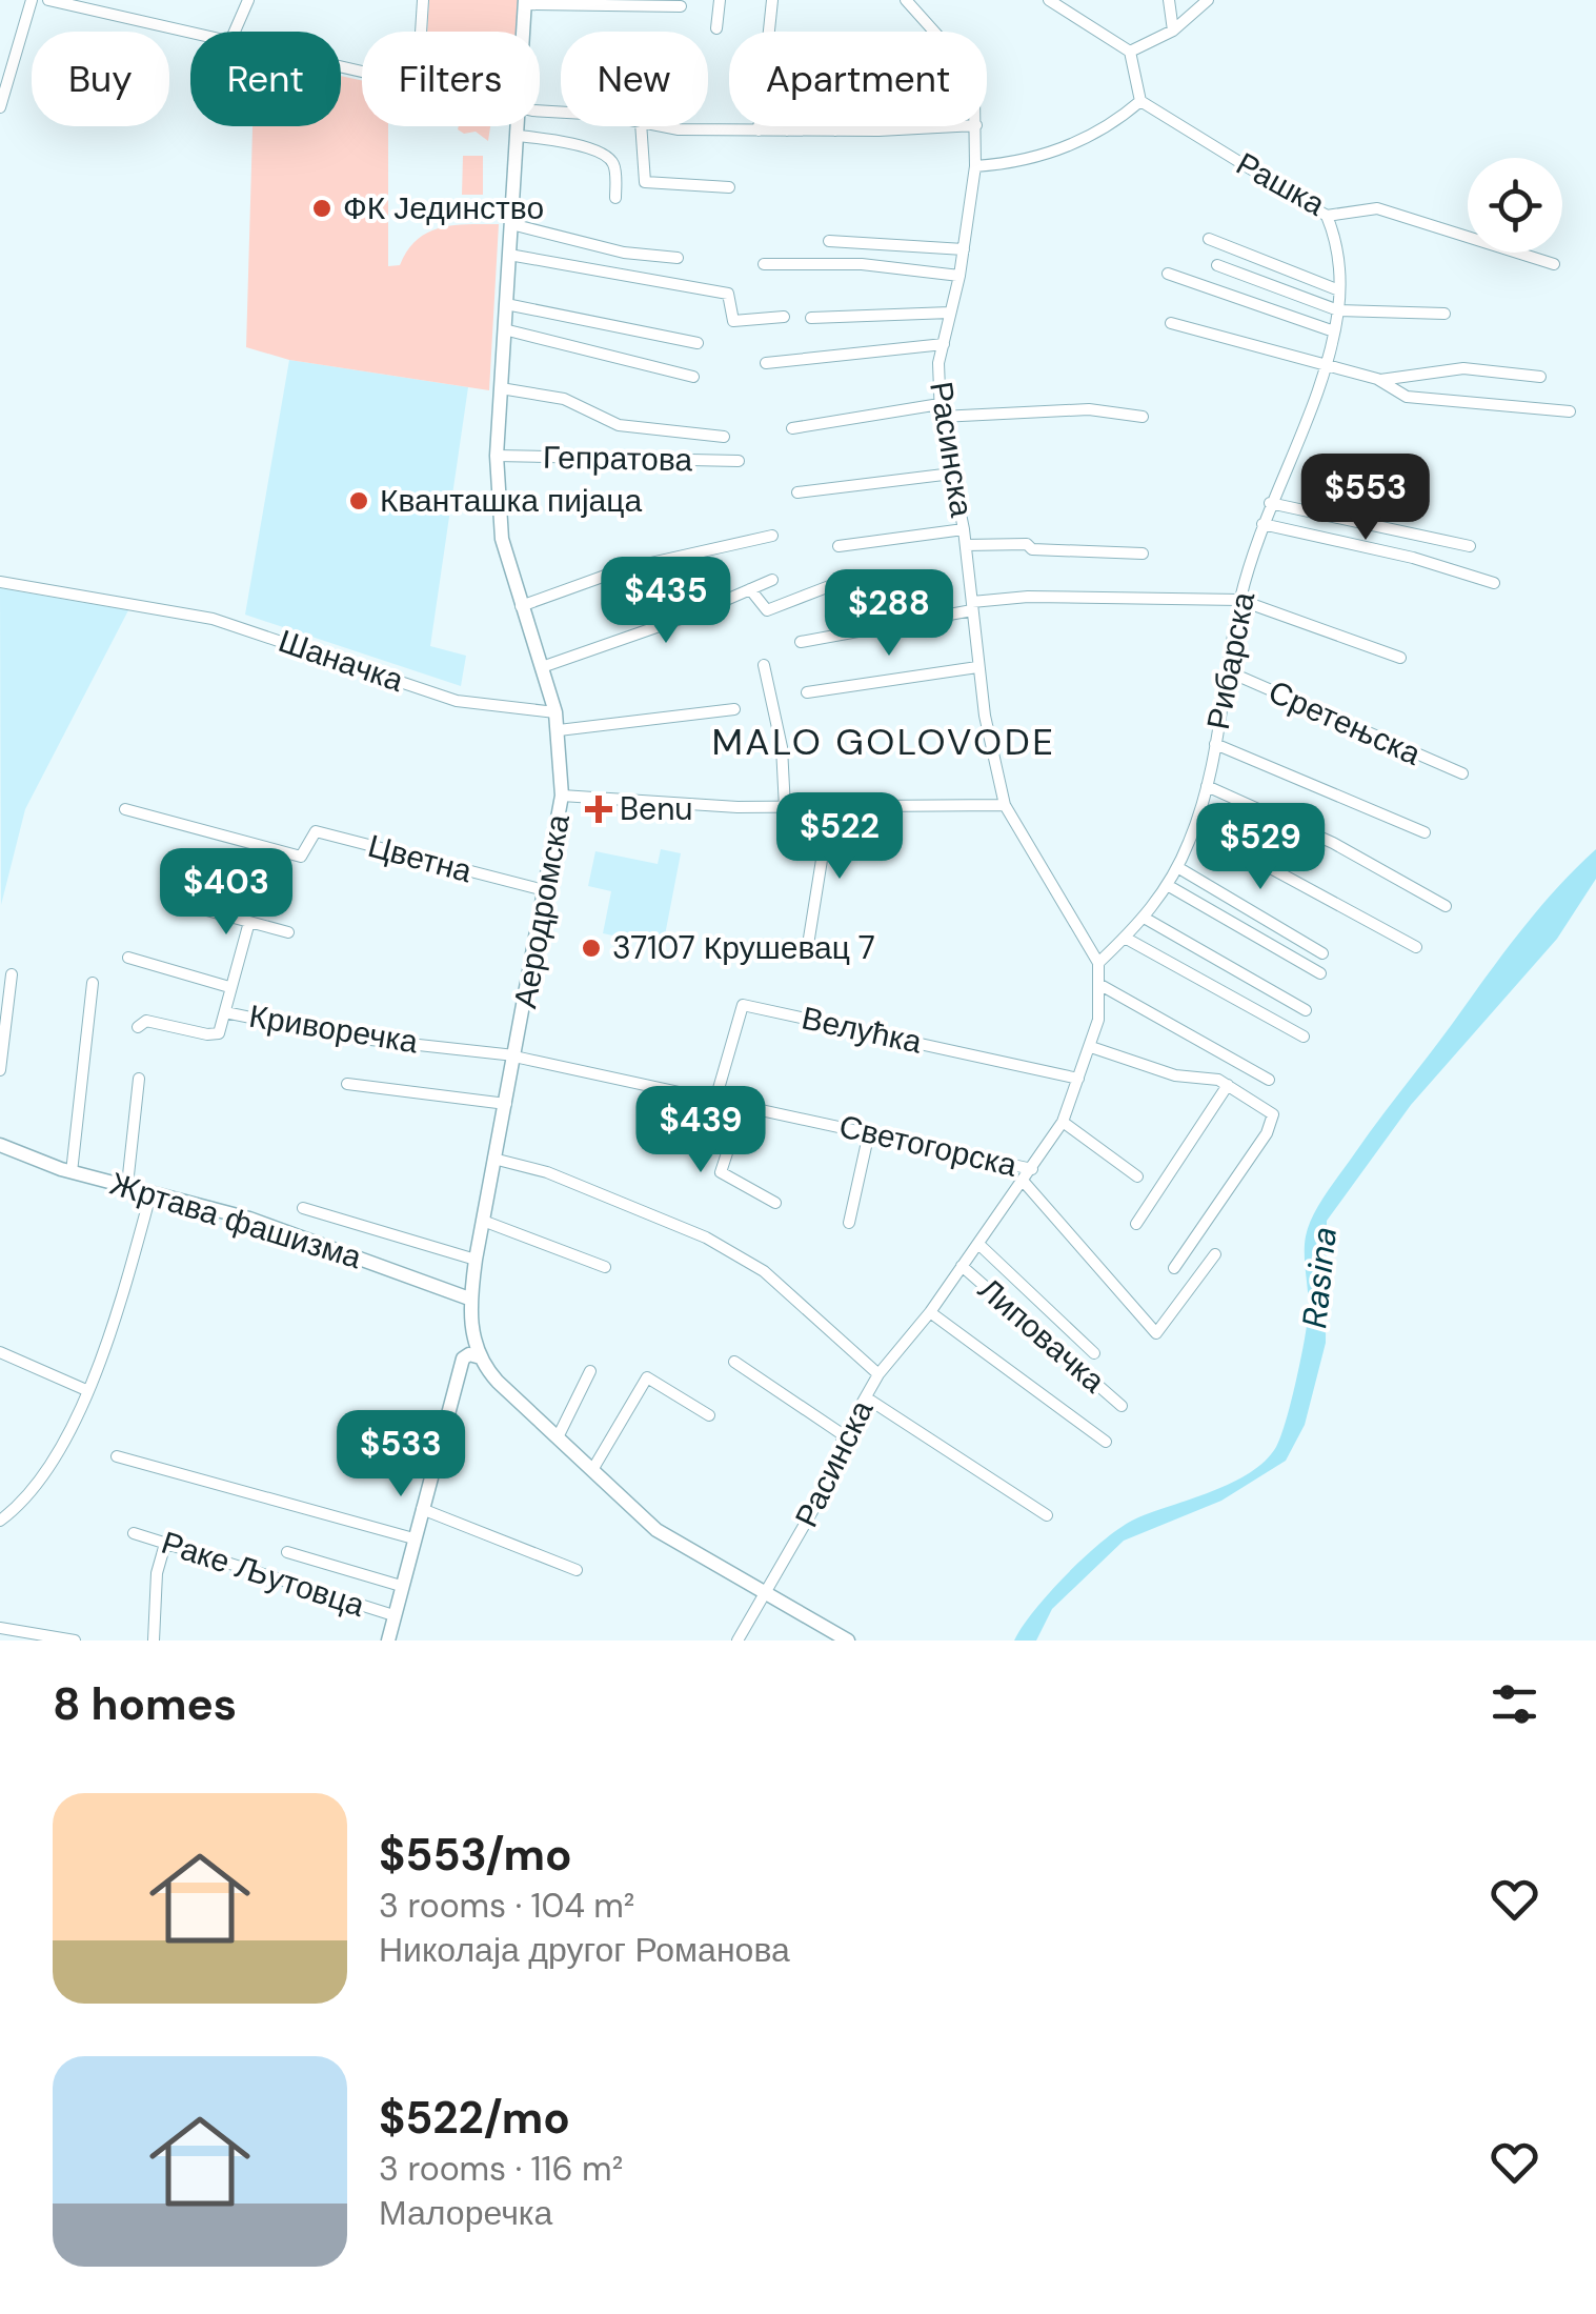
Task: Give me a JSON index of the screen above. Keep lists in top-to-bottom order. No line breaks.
{"streets":{"street":["Рашка","Расинска","Гепратова","Шаначка","Рибарска","Сретењска","Цветна","Аеродромска","Криворечка","Велућка","Светогорска","Жртава фашизма","Липовачка","Раке Љутовца"]},"crossings":[["Рашка","Рибарска"],["Расинска","Рибарска"],["Расинска","Велућка"],["Расинска","Светогорска"],["Расинска","Липовачка"],["Гепратова","Аеродромска"],["Шаначка","Аеродромска"],["Рибарска","Сретењска"],["Цветна","Аеродромска"],["Аеродромска","Криворечка"],["Аеродромска","Светогорска"],["Аеродромска","Жртава фашизма"],["Аеродромска","Раке Љутовца"],["Криворечка","Светогорска"],["Велућка","Светогорска"]],"districts":["MALO GOLOVODE"],"water":["Rasina"],"places":{"other":["ФК Јединство","Кванташка пијаца","37107 Крушевац 7"],"health":["Benu"]},"page":{"chip":["Buy","Rent","Filters","New","Apartment"],"price":["$553","$435","$288","$522","$529","$403","$439","$533"],"heading":"8 homes","list":[{"name":"$553/mo","note":"3 rooms · 104 m² · Николаја другог Романова"},{"name":"$522/mo","note":"3 rooms · 116 m² · Малоречка"}]}}
